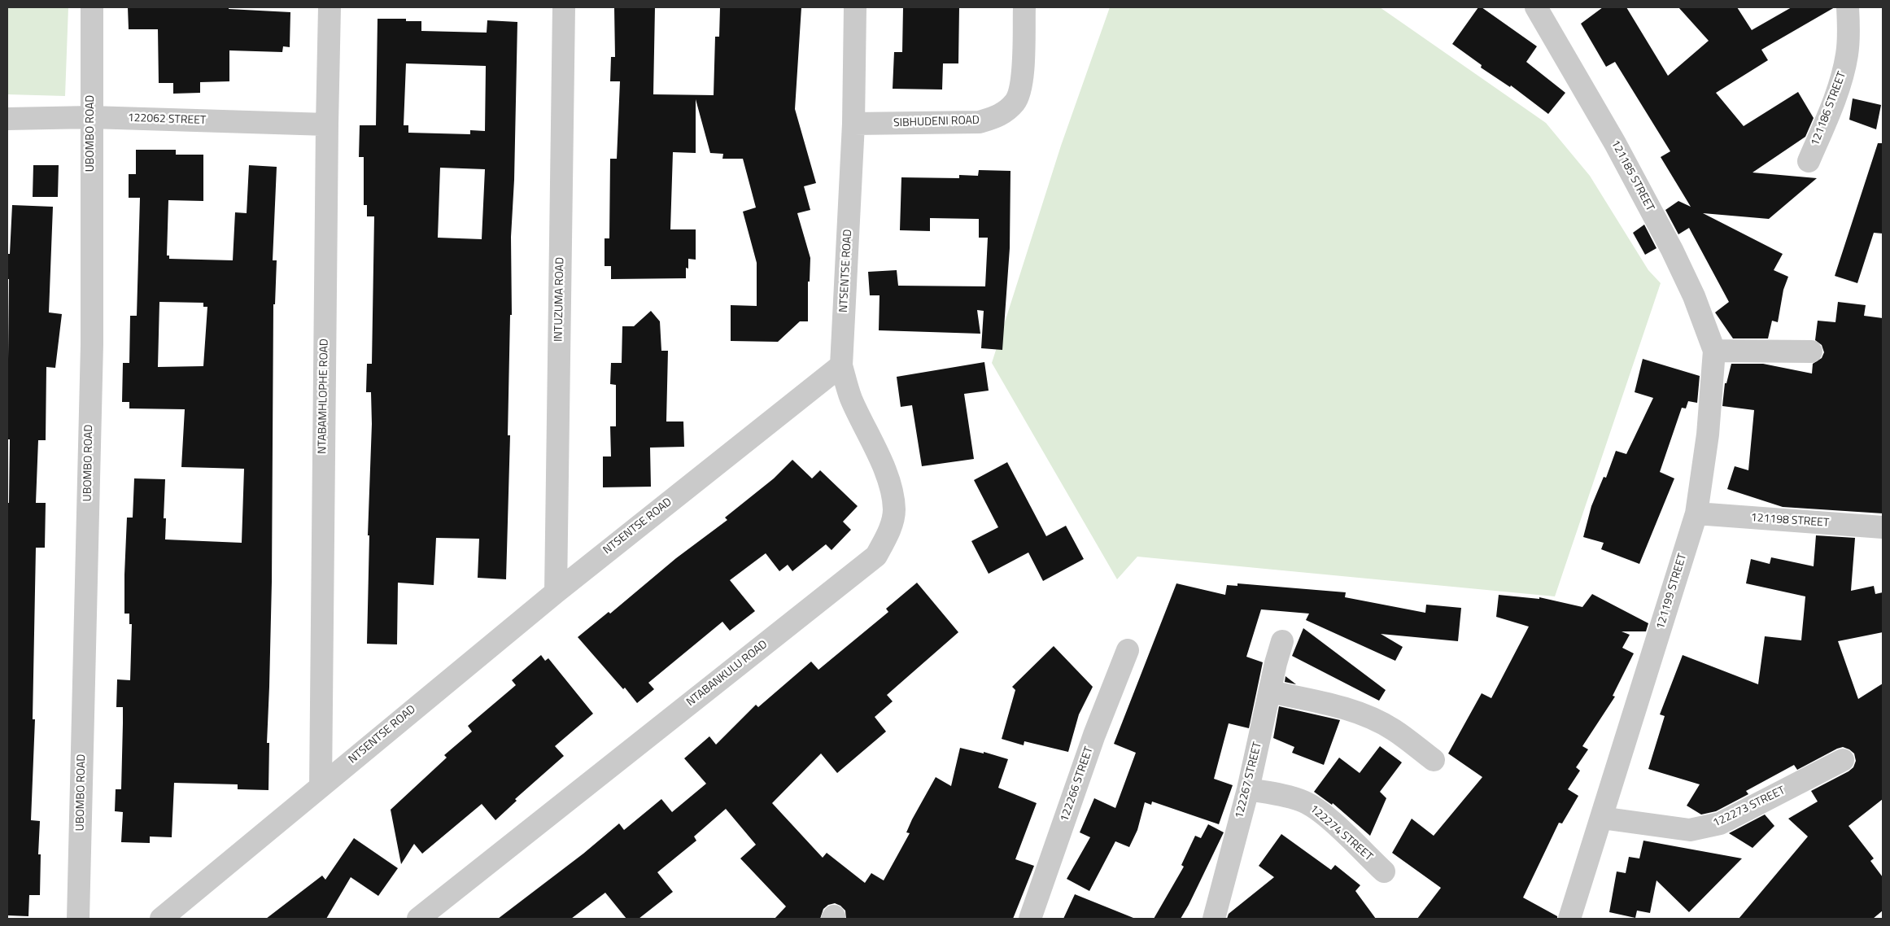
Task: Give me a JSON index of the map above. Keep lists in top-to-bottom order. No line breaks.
{"streets":{"street":["121186 STREET","122062 STREET","SIBHUDENI ROAD","UBOMBO ROAD","121185 STREET","NTSENTSE ROAD","INTUZUMA ROAD","NTABAMHLOPHE ROAD","121198 STREET","121199 STREET","NTABANKULU ROAD","122267 STREET","122266 STREET","122273 STREET","122274 STREET"]},"crossings":[["122062 STREET","UBOMBO ROAD"],["122062 STREET","NTABAMHLOPHE ROAD"],["SIBHUDENI ROAD","NTSENTSE ROAD"],["121185 STREET","121199 STREET"],["NTSENTSE ROAD","INTUZUMA ROAD"],["NTSENTSE ROAD","NTABAMHLOPHE ROAD"],["NTSENTSE ROAD","NTABANKULU ROAD"],["121198 STREET","121199 STREET"],["121199 STREET","122273 STREET"],["122267 STREET","122274 STREET"]]}
